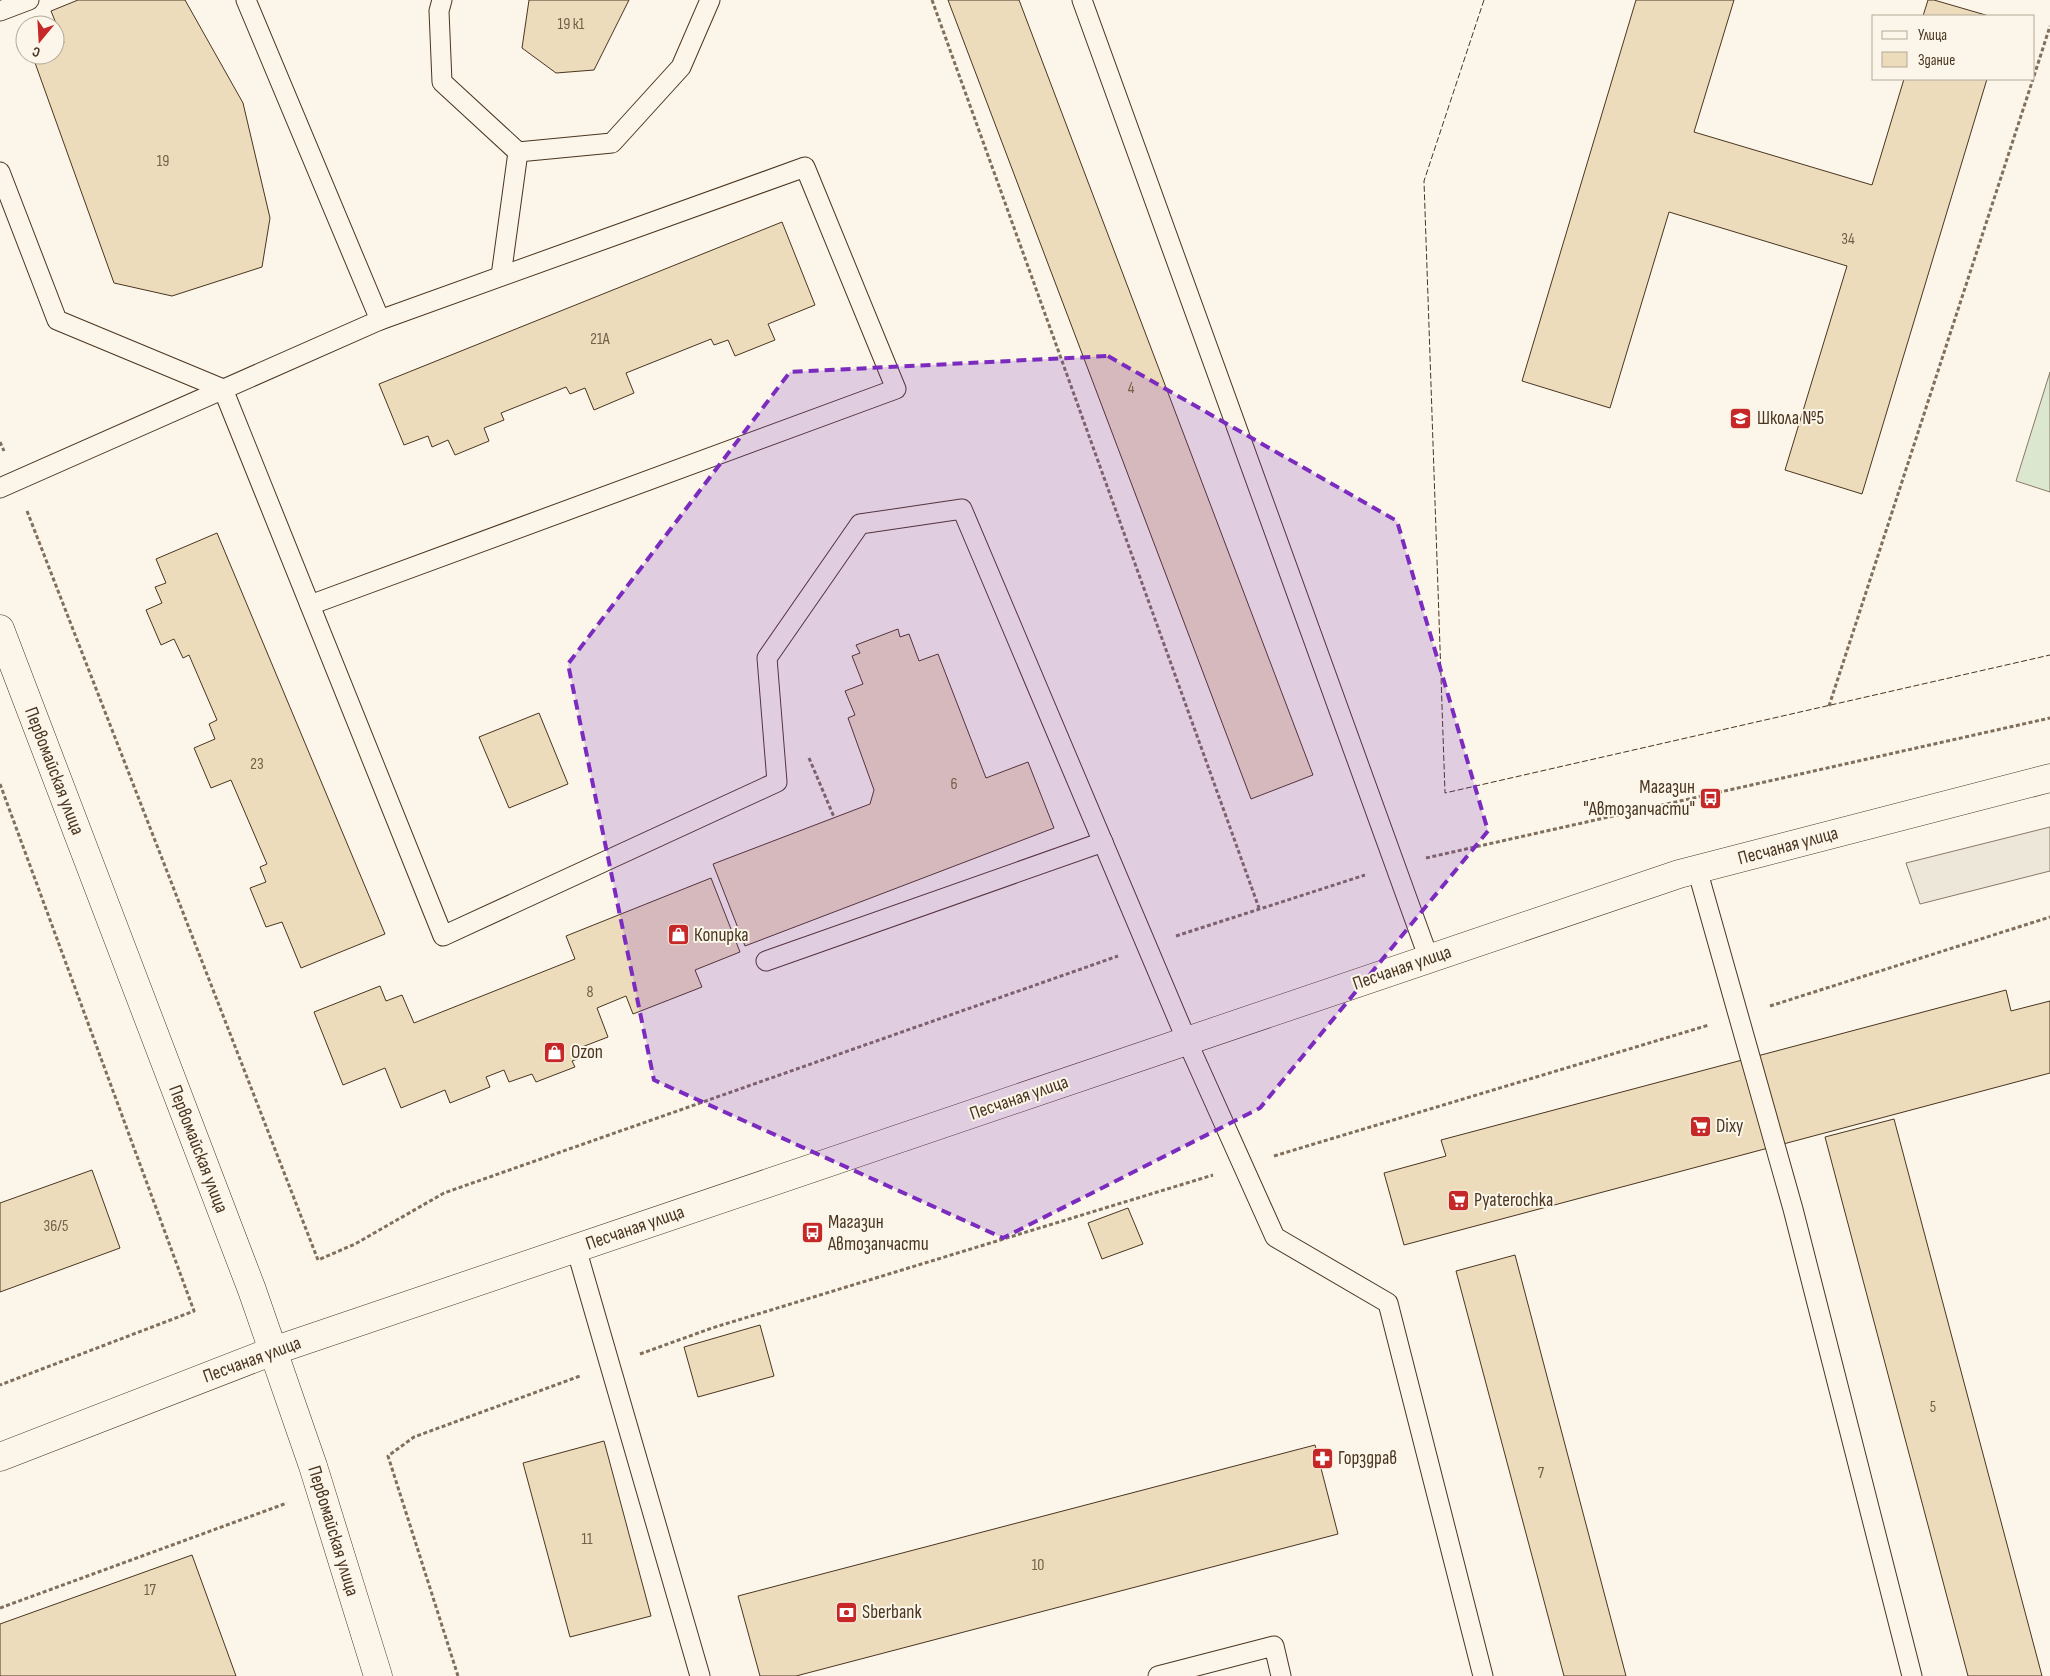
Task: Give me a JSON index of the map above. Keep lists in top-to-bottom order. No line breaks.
{"streets":{"street":["Первомайская улица","Песчаная улица"]},"crossings":[["Первомайская улица","Песчаная улица"]],"places":{"school or university":["Школа №5"],"bus stop":["Магазин \"Автозапчасти\"","Магазин Автозапчасти"],"shop":["Копирка","Ozon"],"supermarket":["Dixy","Pyaterochka"],"pharmacy":["Горздрав"],"bank":["Sberbank"]},"house_numbers":["19 к1","19","34","21А","4","23","6","8","36/5","5","7","11","10","17"],"legend":["Улица","Здание"],"north":"bottom"}
